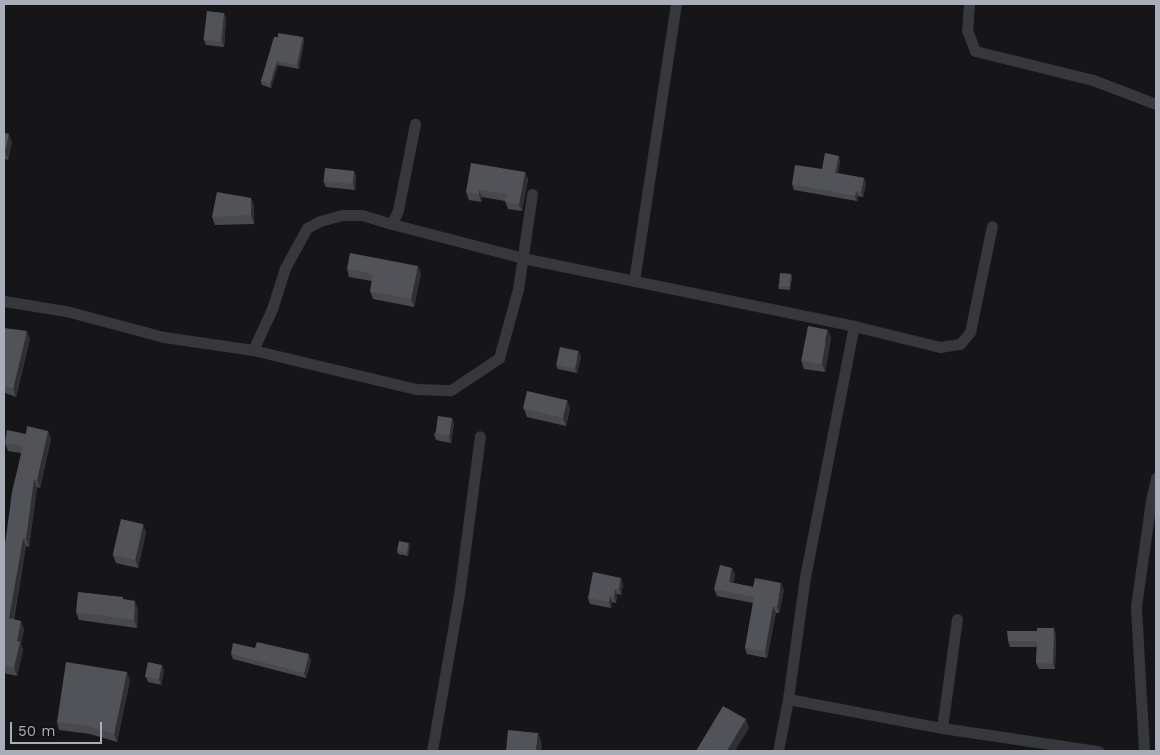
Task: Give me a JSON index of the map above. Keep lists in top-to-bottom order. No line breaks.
{"scale_bar":"50 m"}
